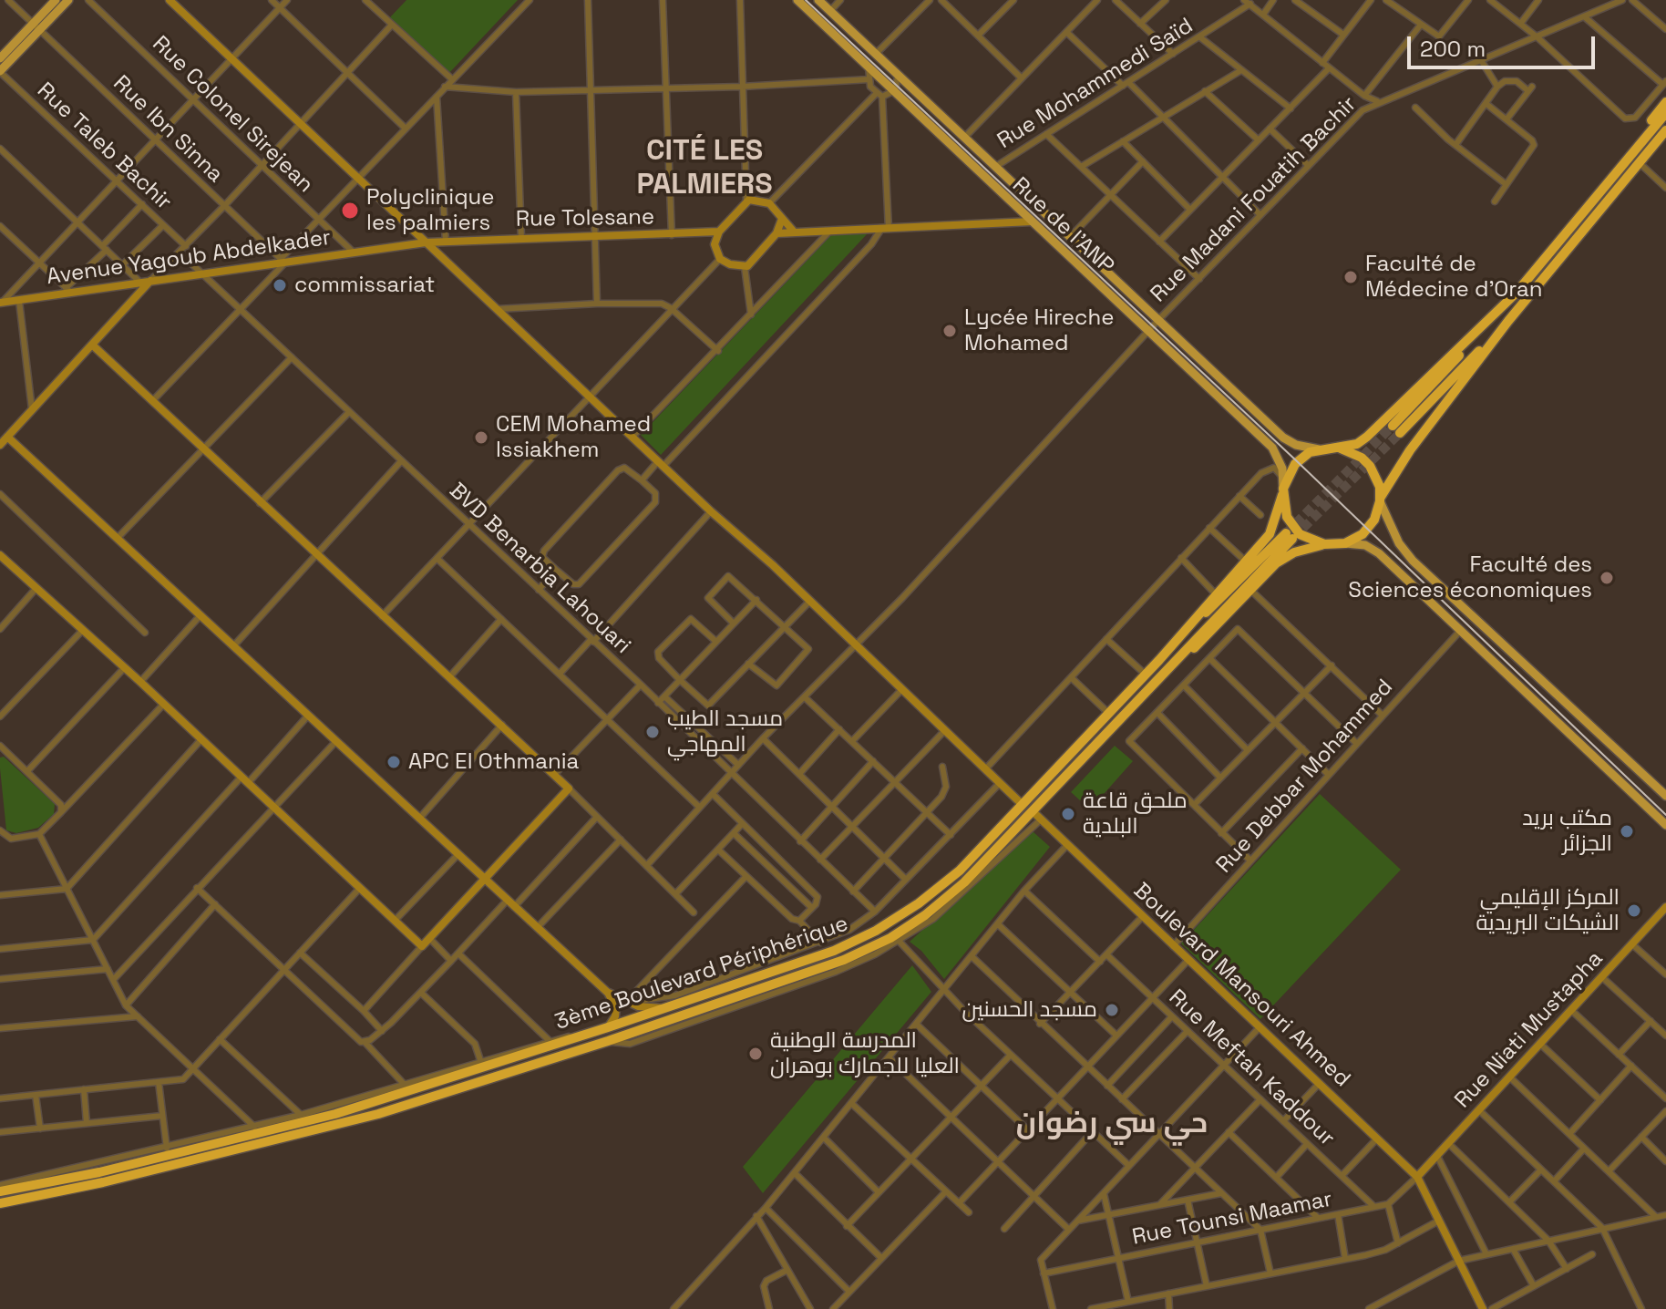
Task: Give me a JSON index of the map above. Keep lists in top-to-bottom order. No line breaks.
{"streets":{"highway":["3ème Boulevard Périphérique"],"main road":["Rue de l'ANP"],"street":["Rue Mohammedi Saïd","Rue Colonel Sirejean","Rue Ibn Sinna","Rue Taleb Bachir","Rue Madani Fouatih Bachir","Rue Tolesane","Avenue Yagoub Abdelkader","BVD Benarbia Lahouari","Rue Debbar Mohammed","Boulevard Mansouri Ahmed","Rue Niati Mustapha","Rue Meftah Kaddour","Rue Tounsi Maamar"]},"crossings":[["Rue Mohammedi Saïd","Rue de l'ANP"],["Rue Colonel Sirejean","Avenue Yagoub Abdelkader"],["Rue Ibn Sinna","Avenue Yagoub Abdelkader"],["Rue Madani Fouatih Bachir","Rue de l'ANP"],["Rue Madani Fouatih Bachir","BVD Benarbia Lahouari"],["Rue Tolesane","Avenue Yagoub Abdelkader"],["Rue de l'ANP","3ème Boulevard Périphérique"],["Avenue Yagoub Abdelkader","BVD Benarbia Lahouari"],["Rue Debbar Mohammed","Boulevard Mansouri Ahmed"],["3ème Boulevard Périphérique","Boulevard Mansouri Ahmed"],["Boulevard Mansouri Ahmed","Rue Niati Mustapha"],["Rue Meftah Kaddour","Rue Tounsi Maamar"]],"districts":["CITÉ LES PALMIERS","حي سي رضوان"],"places":["Polyclinique les palmiers","Faculté de Médecine d'Oran","commissariat","Lycée Hireche Mohamed","CEM Mohamed Issiakhem","Faculté des Sciences économiques","مسجد الطيب المهاجي","APC El Othmania","ملحق قاعة البلدية","مكتب بريد الجزائر","المركز الإقليمي الشيكات البريدية","مسجد الحسنين","المدرسة الوطنية العليا للجمارك بوهران"],"scale_bar":"200 m"}
